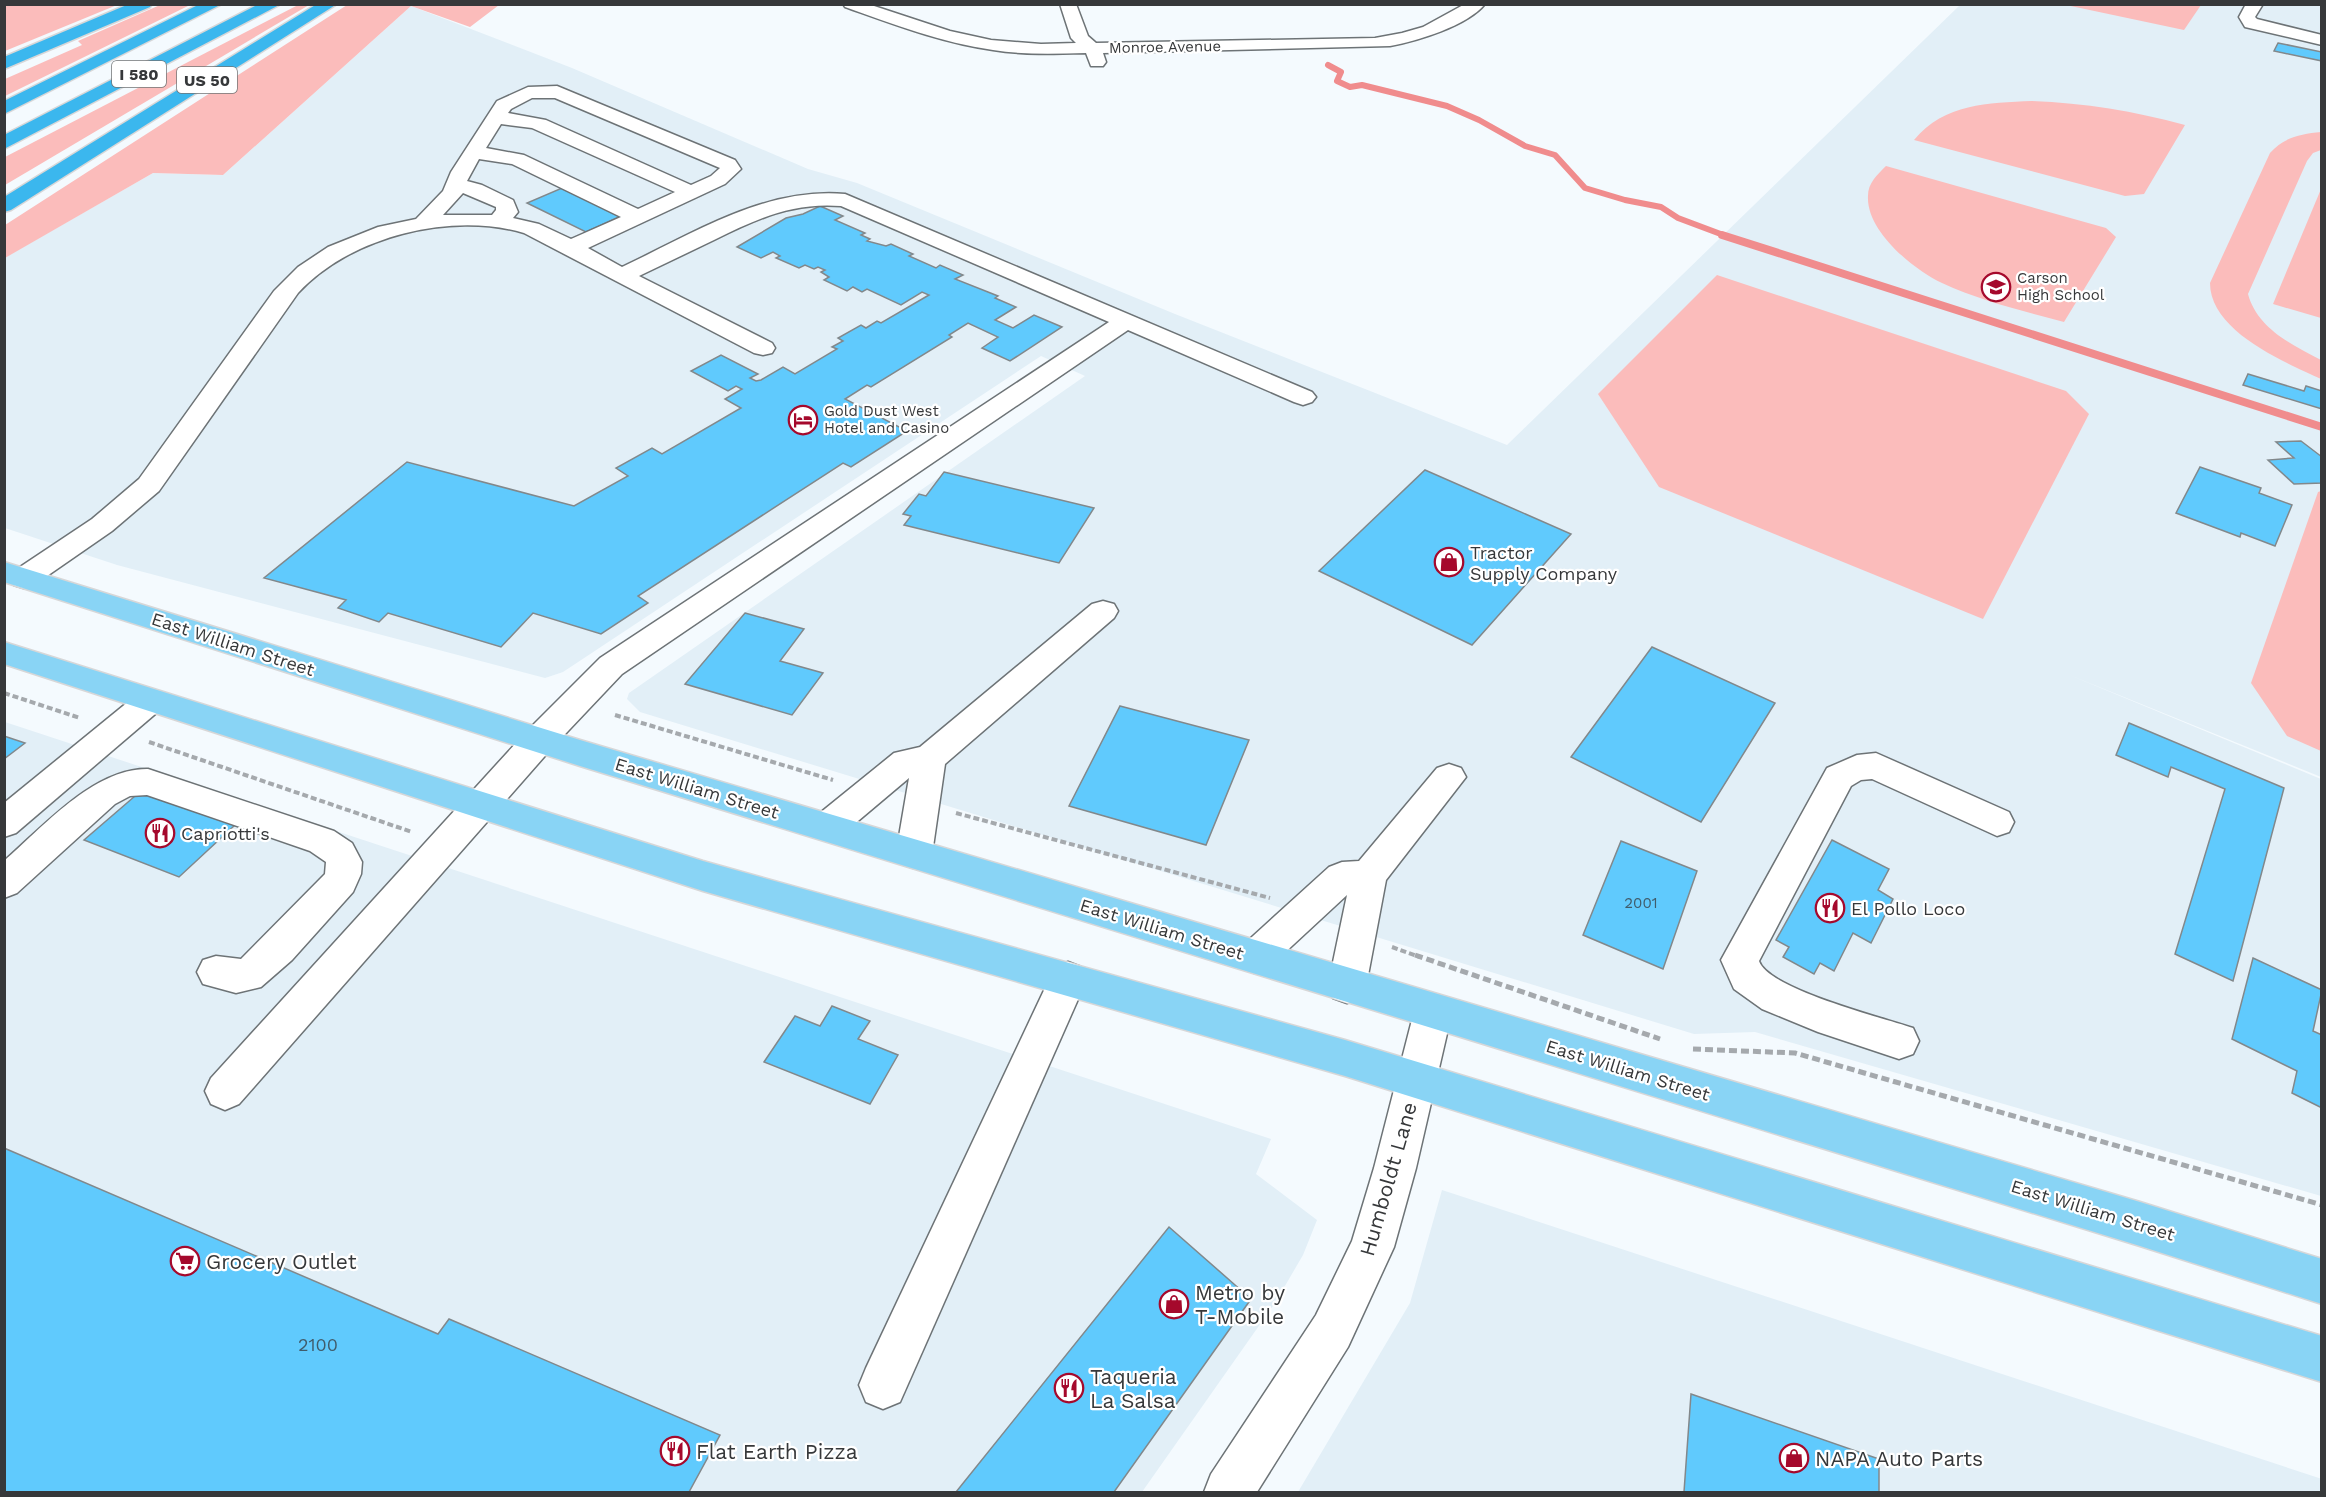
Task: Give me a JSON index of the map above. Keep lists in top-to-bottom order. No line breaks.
{"streets":{"highway":["I 580","US 50"],"main road":["East William Street"],"street":["Monroe Avenue","Humboldt Lane"]},"crossings":[["East William Street","Humboldt Lane"]],"places":{"school or university":["Carson High School"],"hotel":["Gold Dust West Hotel and Casino"],"shop":["Tractor Supply Company","Metro by T-Mobile","NAPA Auto Parts"],"restaurant":["Capriotti's","El Pollo Loco","Taqueria La Salsa","Flat Earth Pizza"],"supermarket":["Grocery Outlet"]},"house_numbers":["2001","2100"]}
